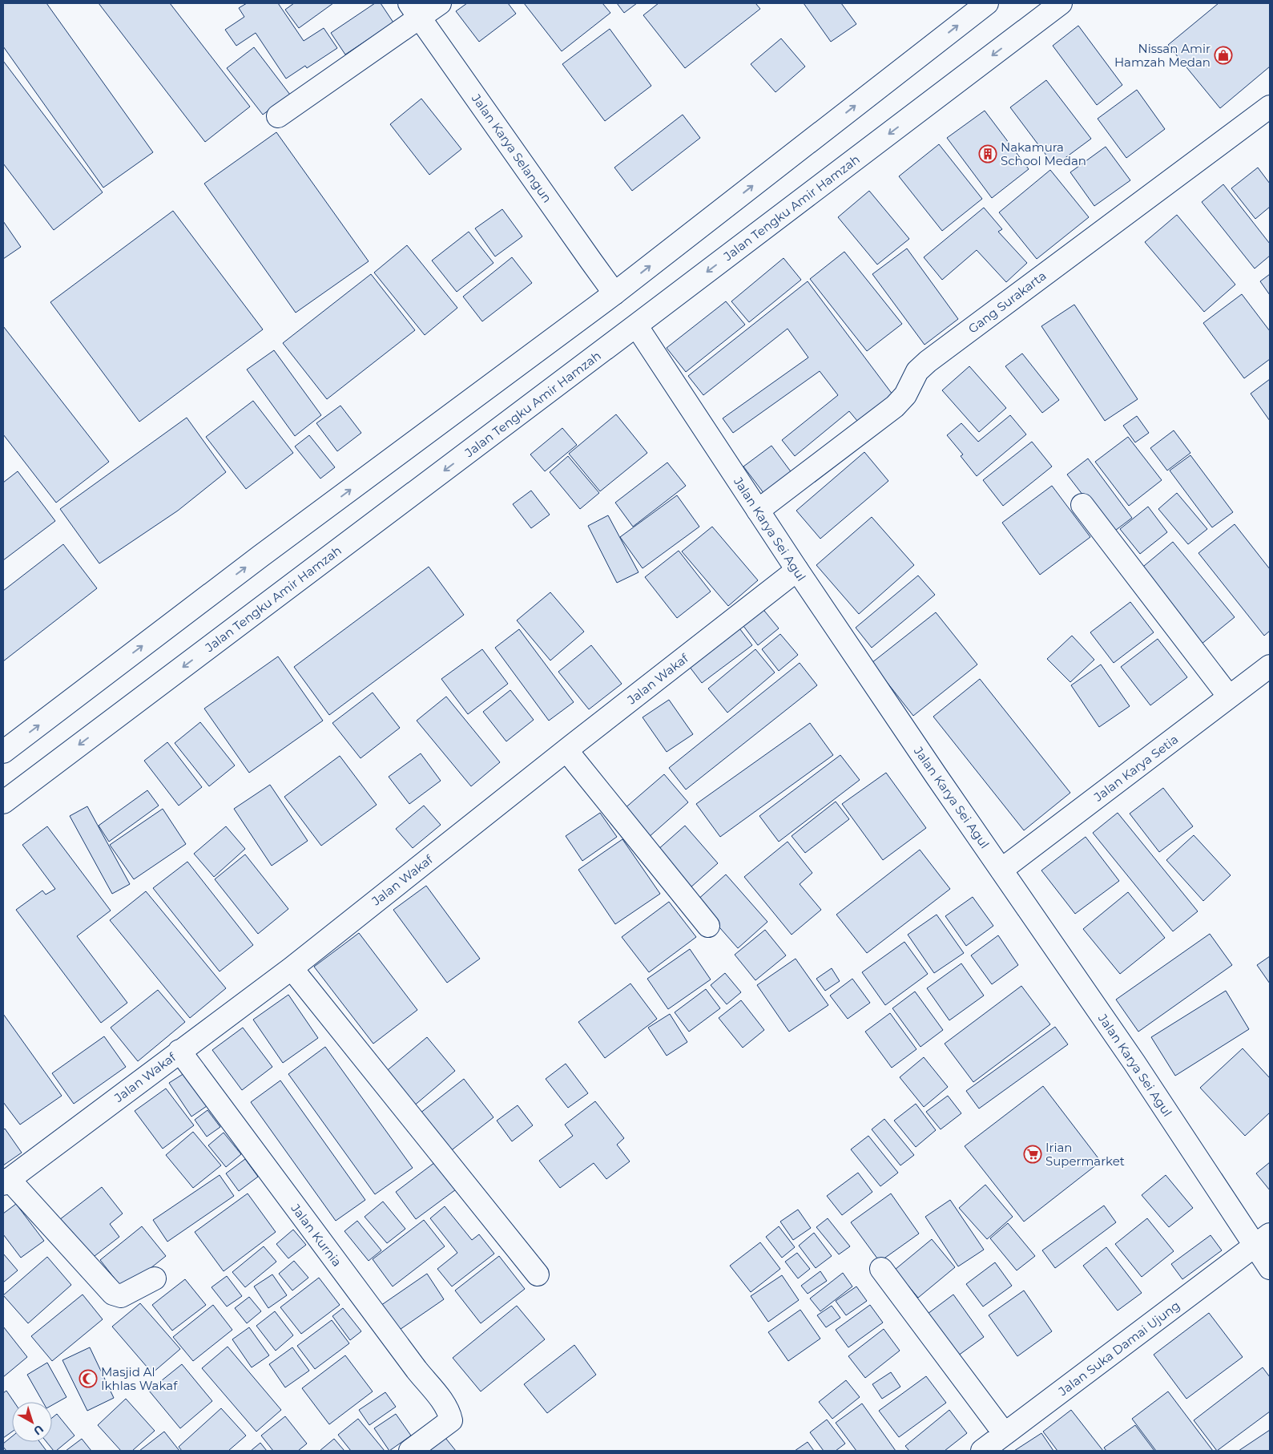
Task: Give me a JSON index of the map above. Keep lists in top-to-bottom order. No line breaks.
{"streets":{"street":["Jalan Karya Selangun","Jalan Tengku Amir Hamzah","Gang Surakarta","Jalan Karya Sei Agul","Jalan Wakaf","Jalan Karya Setia","Jalan Kurnia","Jalan Suka Damai Ujung"]},"crossings":[["Jalan Tengku Amir Hamzah","Jalan Karya Sei Agul"],["Gang Surakarta","Jalan Karya Sei Agul"],["Jalan Karya Sei Agul","Jalan Wakaf"],["Jalan Karya Sei Agul","Jalan Karya Setia"],["Jalan Karya Sei Agul","Jalan Suka Damai Ujung"],["Jalan Wakaf","Jalan Kurnia"]],"places":{"shop":["Nissan Amir Hamzah Medan"],"building":["Nakamura School Medan"],"supermarket":["Irian Supermarket"],"mosque":["Masjid Al Ikhlas Wakaf"]},"north":"bottom right"}
